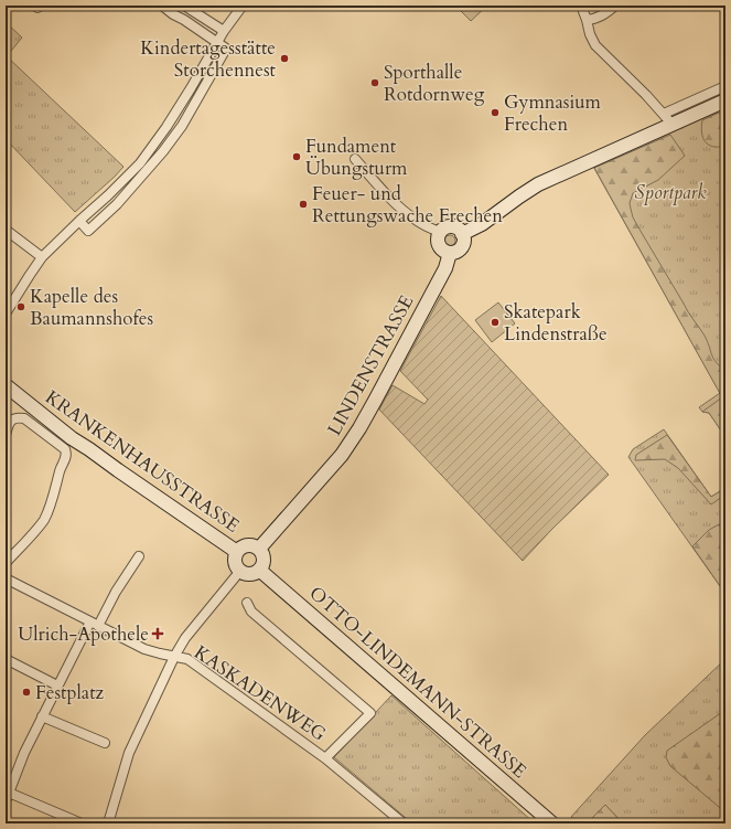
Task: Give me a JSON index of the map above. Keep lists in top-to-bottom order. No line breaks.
{"streets":{"street":["LINDENSTRASSE","KRANKENHAUSSTRASSE","OTTO-LINDEMANN-STRASSE","KASKADENWEG"]},"crossings":[["LINDENSTRASSE","KRANKENHAUSSTRASSE"],["LINDENSTRASSE","OTTO-LINDEMANN-STRASSE"],["KRANKENHAUSSTRASSE","OTTO-LINDEMANN-STRASSE"]],"parks":["Sportpark"],"places":{"other":["Kindertagesstätte Storchennest","Sporthalle Rotdornweg","Gymnasium Frechen","Fundament Übungsturm","Feuer- und Rettungswache Frechen","Kapelle des Baumannshofes","Skatepark Lindenstraße","Festplatz"],"health":["Ulrich-Apothele"]}}
